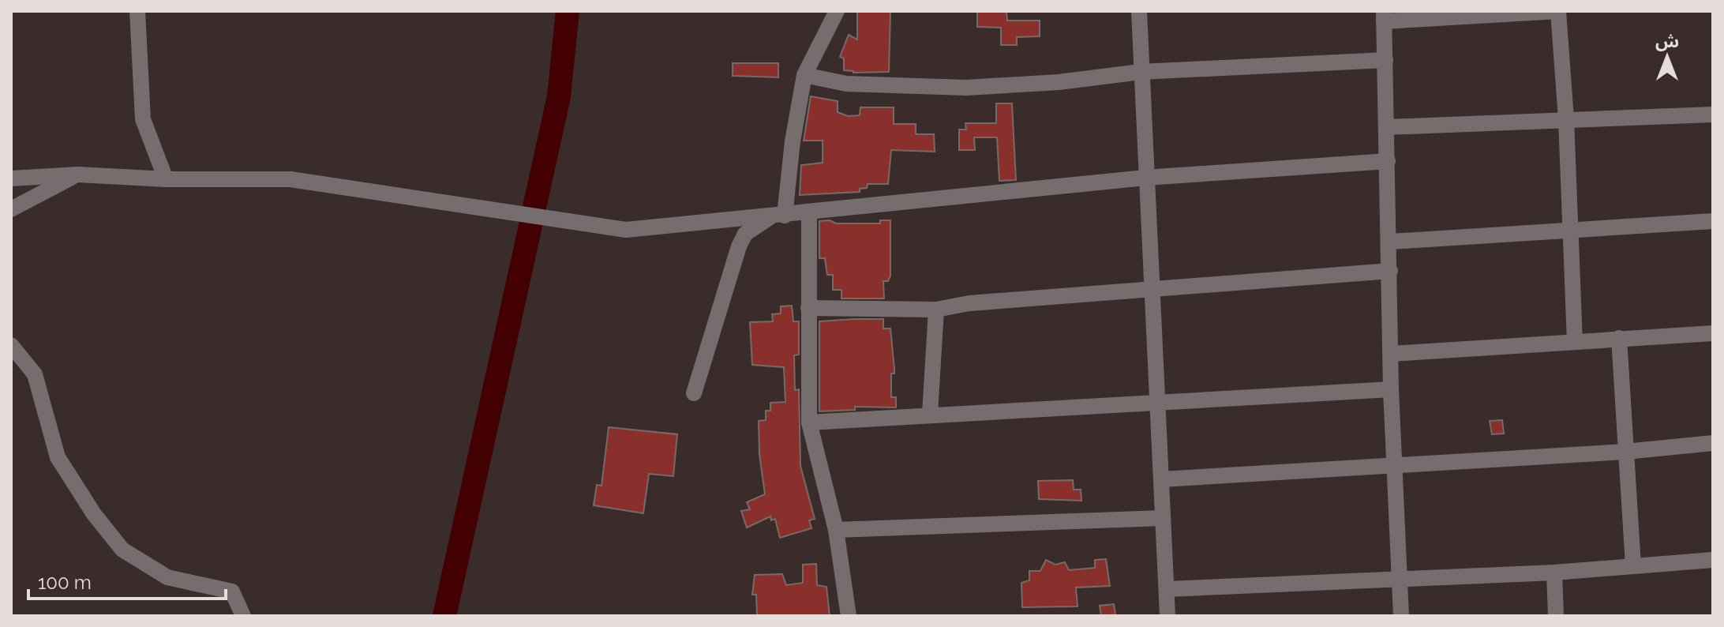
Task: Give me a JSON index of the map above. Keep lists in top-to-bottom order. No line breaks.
{"scale_bar":"100 m","north":"top"}
